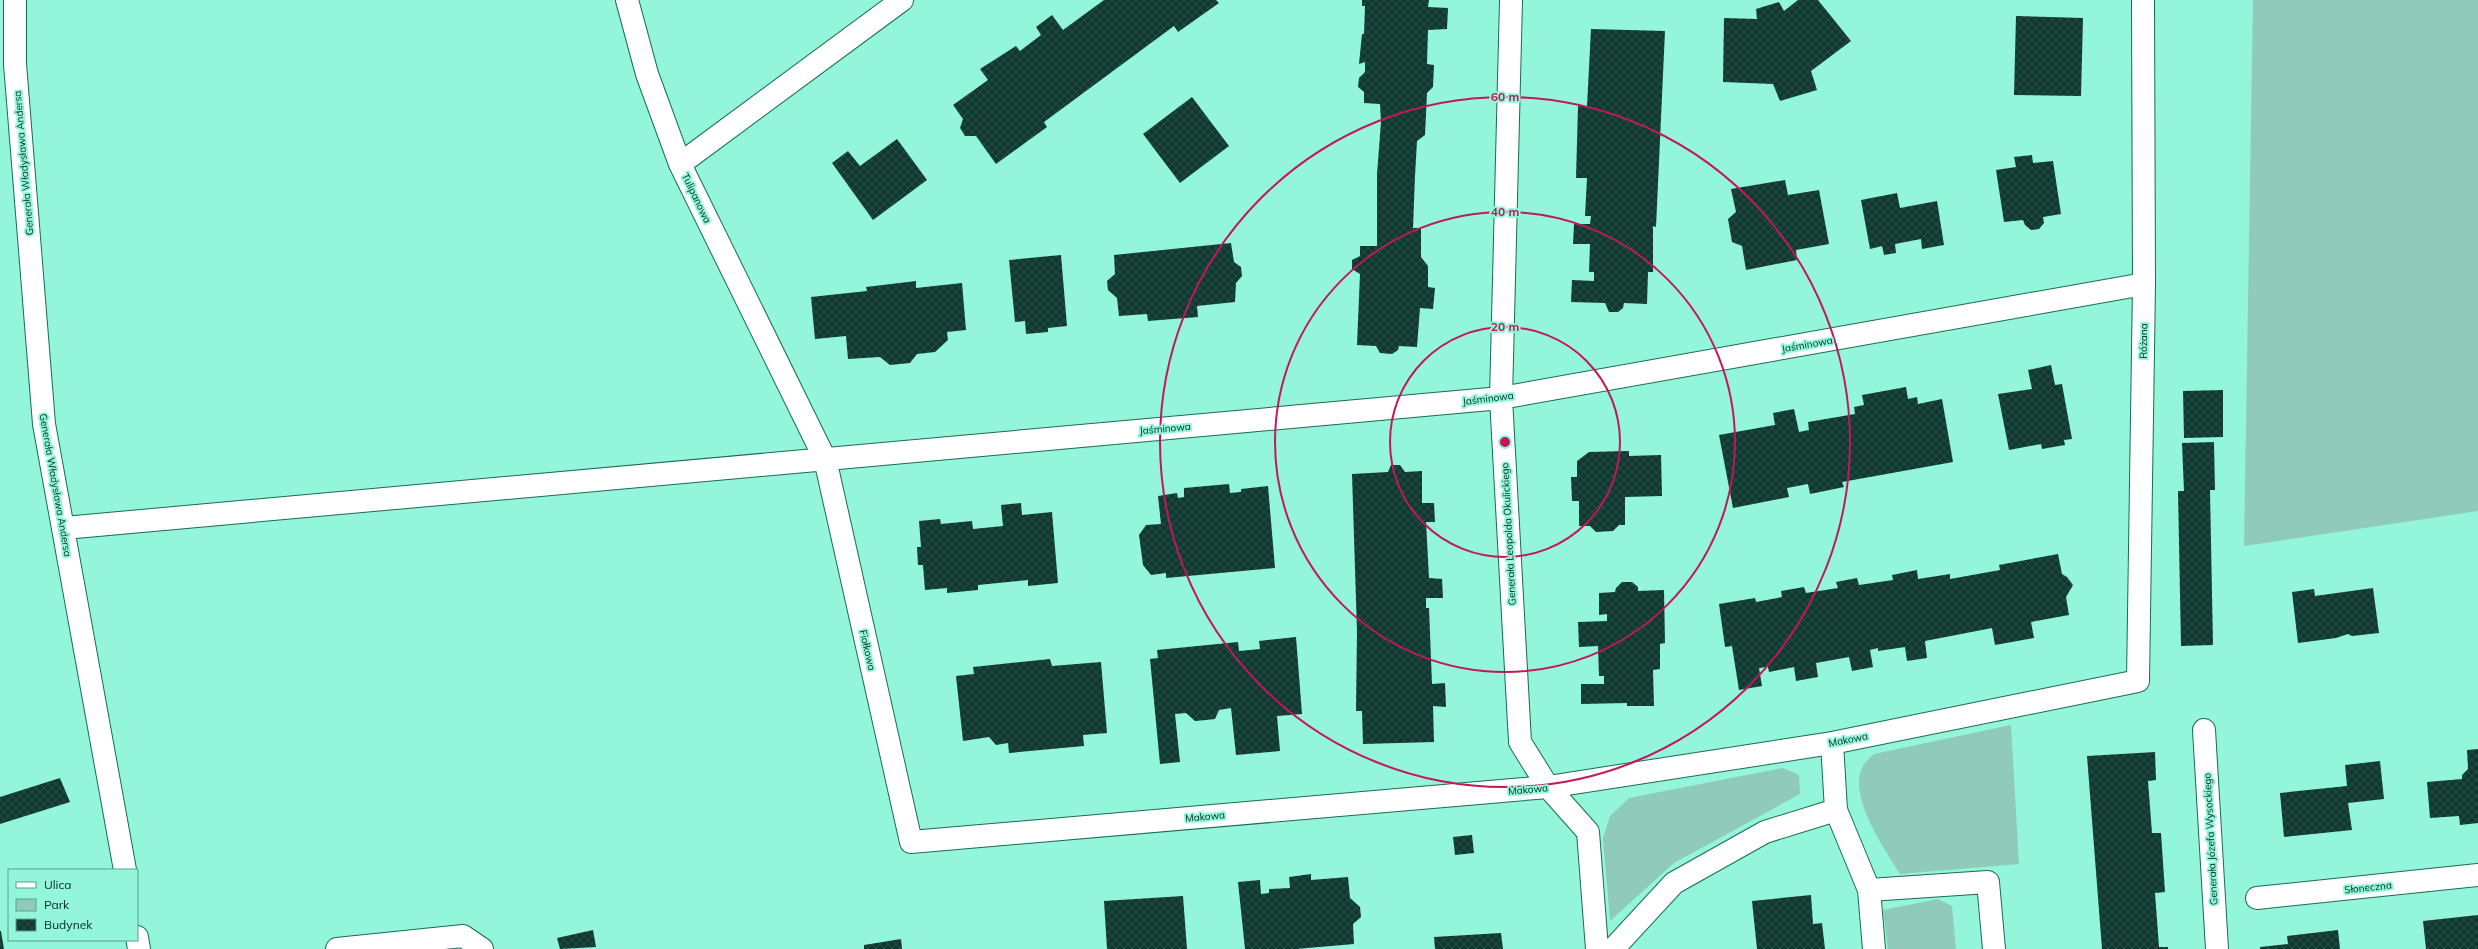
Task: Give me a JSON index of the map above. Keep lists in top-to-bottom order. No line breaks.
{"streets":{"street":["Generała Władysława Andersa","Tulipanowa","Różana","Jaśminowa","Generała Leopolda Okulickiego","Fiołkowa","Makowa","Generała Józefa Wysockiego","Słoneczna"]},"crossings":[["Generała Władysława Andersa","Jaśminowa"],["Tulipanowa","Jaśminowa"],["Tulipanowa","Fiołkowa"],["Różana","Jaśminowa"],["Różana","Makowa"],["Jaśminowa","Generała Leopolda Okulickiego"],["Jaśminowa","Fiołkowa"],["Generała Leopolda Okulickiego","Makowa"],["Fiołkowa","Makowa"]],"legend":["Ulica","Park","Budynek"],"rings":["60 m","40 m","20 m"]}
